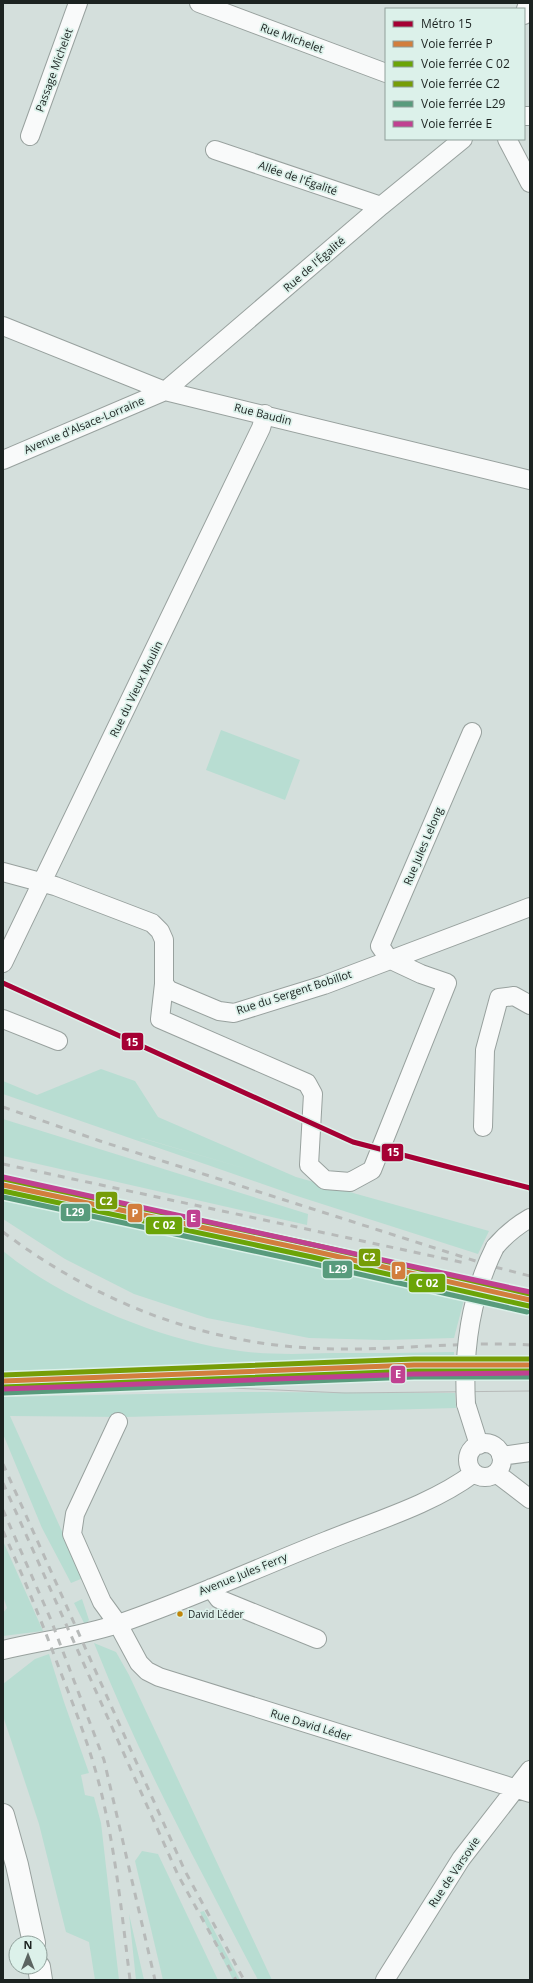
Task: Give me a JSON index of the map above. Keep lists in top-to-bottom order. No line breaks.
{"streets":{"street":["Rue Michelet","Passage Michelet","Allée de l'Égalité","Rue de l'Égalité","Rue Baudin","Avenue d'Alsace-Lorraine","Rue du Vieux Moulin","Rue Jules Lelong","Rue du Sergent Bobillot","Avenue Jules Ferry","Rue David Léder","Rue de Varsovie"]},"crossings":[["Allée de l'Égalité","Rue de l'Égalité"],["Rue de l'Égalité","Rue Baudin"],["Rue de l'Égalité","Avenue d'Alsace-Lorraine"],["Rue Baudin","Avenue d'Alsace-Lorraine"],["Rue Baudin","Rue du Vieux Moulin"],["Rue Jules Lelong","Rue du Sergent Bobillot"],["Avenue Jules Ferry","Rue David Léder"],["Rue David Léder","Rue de Varsovie"]],"places":["David Léder"],"lines":["metro line 15","rail line E","rail line C2","rail line P","rail line L29"],"legend":["Métro 15","Voie ferrée P","Voie ferrée C 02","Voie ferrée C2","Voie ferrée L29","Voie ferrée E"],"north":"top"}
